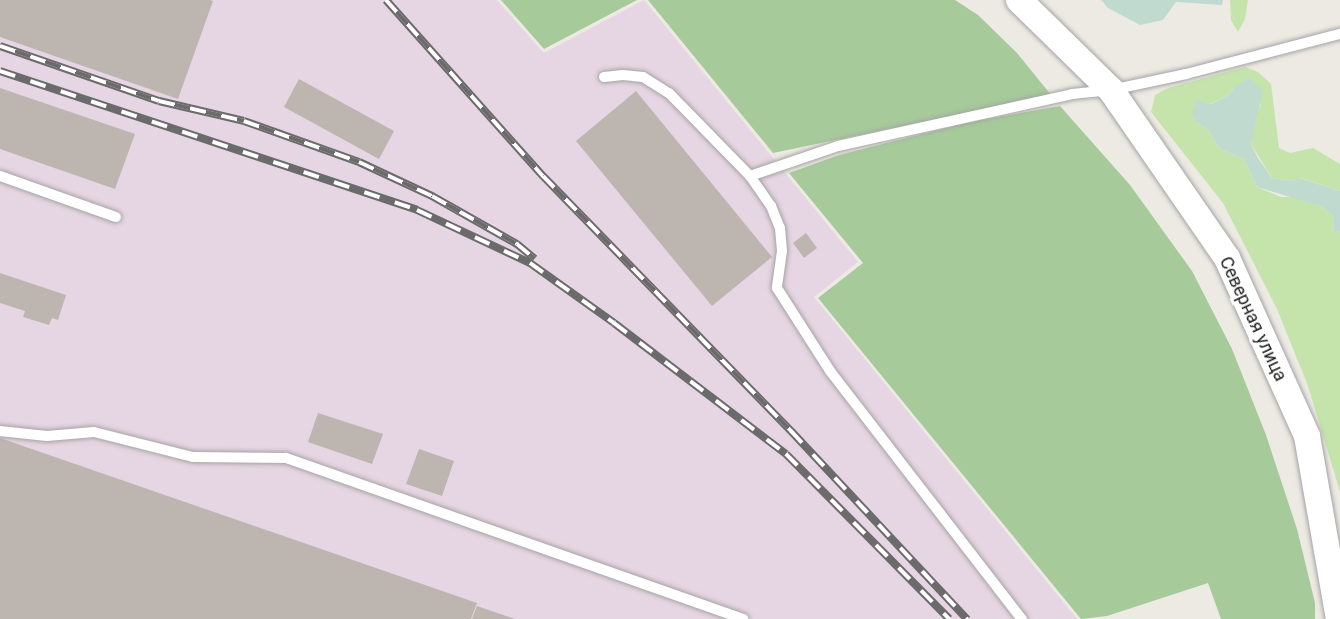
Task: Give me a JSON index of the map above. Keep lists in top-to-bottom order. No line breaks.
{"streets":{"street":["Северная улица"]}}
